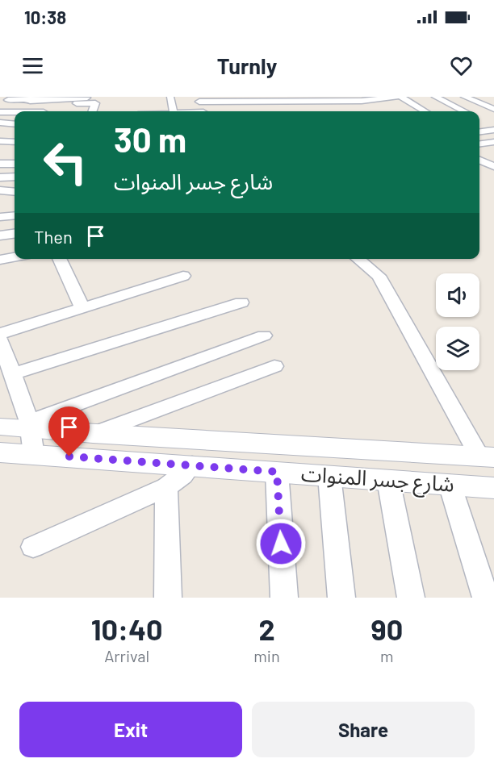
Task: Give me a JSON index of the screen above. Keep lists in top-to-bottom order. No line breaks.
{"streets":{"street":["شارع جسر المنوات"]},"page":{"status":"10:38","header":"Turnly","turn":["30 m","شارع جسر المنوات"],"then":"Then","eta":["10:40","Arrival","2","min","90","m"],"buttons":["Exit","Share"]}}
